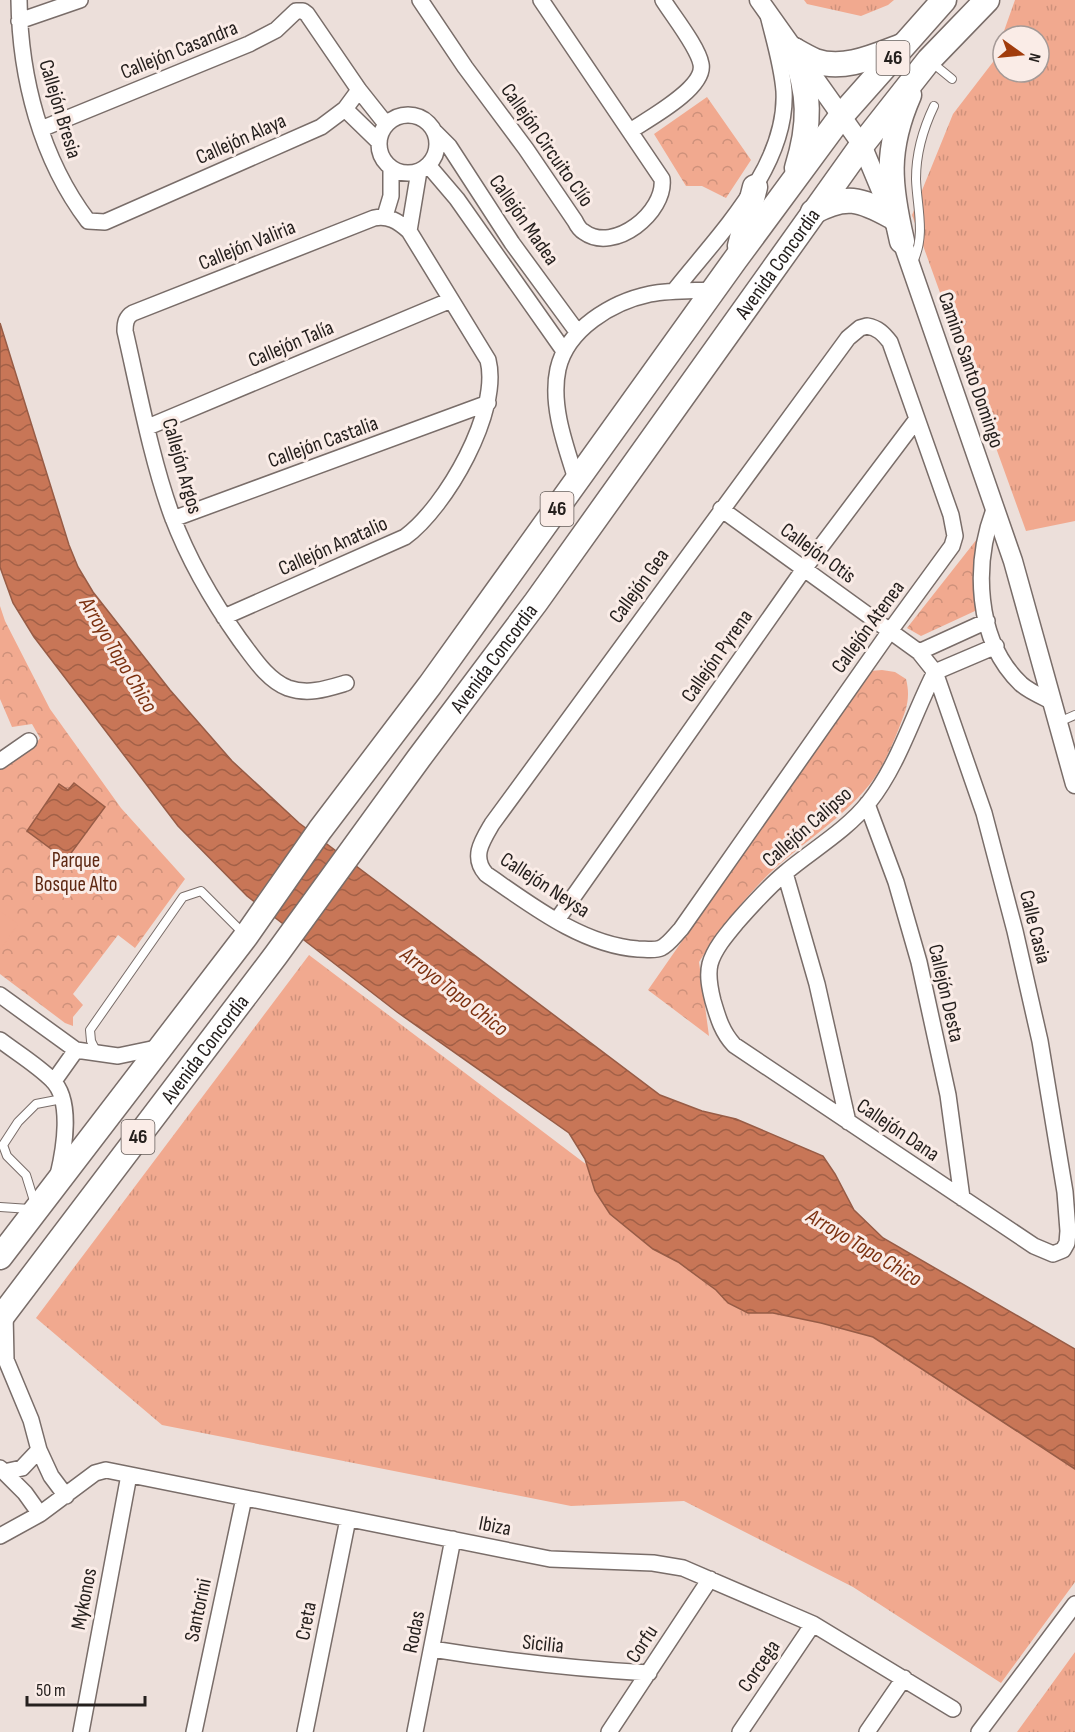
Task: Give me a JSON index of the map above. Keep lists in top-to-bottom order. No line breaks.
{"streets":{"main road":["46","Avenida Concordia"],"street":["Callejón Casandra","Callejón Bresia","Callejón Alaya","Callejón Circuito Clío","Callejón Madea","Callejón Valiria","Callejón Talía","Camino Santo Domingo","Callejón Castalia","Callejón Argos","Callejón Anatalio","Callejón Otis","Callejón Gea","Callejón Atenea","Callejón Pyrena","Callejón Calipso","Callejón Neysa","Calle Casia","Callejón Desta","Callejón Dana","Ibiza","Mykonos","Santorini","Creta","Rodas","Sicilia","Corfu","Corcega"]},"crossings":[["Callejón Casandra","Callejón Bresia"],["Callejón Casandra","Callejón Alaya"],["Callejón Bresia","Callejón Alaya"],["Callejón Valiria","Callejón Argos"],["Callejón Valiria","Callejón Anatalio"],["Avenida Concordia","Camino Santo Domingo"],["Callejón Talía","Callejón Argos"],["Callejón Talía","Callejón Anatalio"],["Callejón Castalia","Callejón Argos"],["Callejón Castalia","Callejón Anatalio"],["Callejón Argos","Callejón Anatalio"],["Callejón Otis","Callejón Gea"],["Callejón Otis","Callejón Atenea"],["Callejón Otis","Callejón Pyrena"],["Callejón Otis","Calle Casia"],["Callejón Gea","Callejón Atenea"],["Callejón Gea","Callejón Neysa"],["Callejón Atenea","Callejón Pyrena"],["Callejón Atenea","Callejón Neysa"],["Callejón Atenea","Calle Casia"],["Callejón Pyrena","Callejón Neysa"],["Callejón Calipso","Calle Casia"],["Callejón Calipso","Callejón Desta"],["Callejón Calipso","Callejón Dana"],["Calle Casia","Callejón Dana"],["Callejón Desta","Callejón Dana"],["Ibiza","Mykonos"],["Ibiza","Santorini"],["Ibiza","Creta"],["Ibiza","Rodas"],["Ibiza","Corfu"],["Ibiza","Corcega"],["Rodas","Sicilia"],["Sicilia","Corfu"]],"water":["Arroyo Topo Chico"],"parks":["Parque Bosque Alto"],"scale_bar":"50 m","north":"right"}
